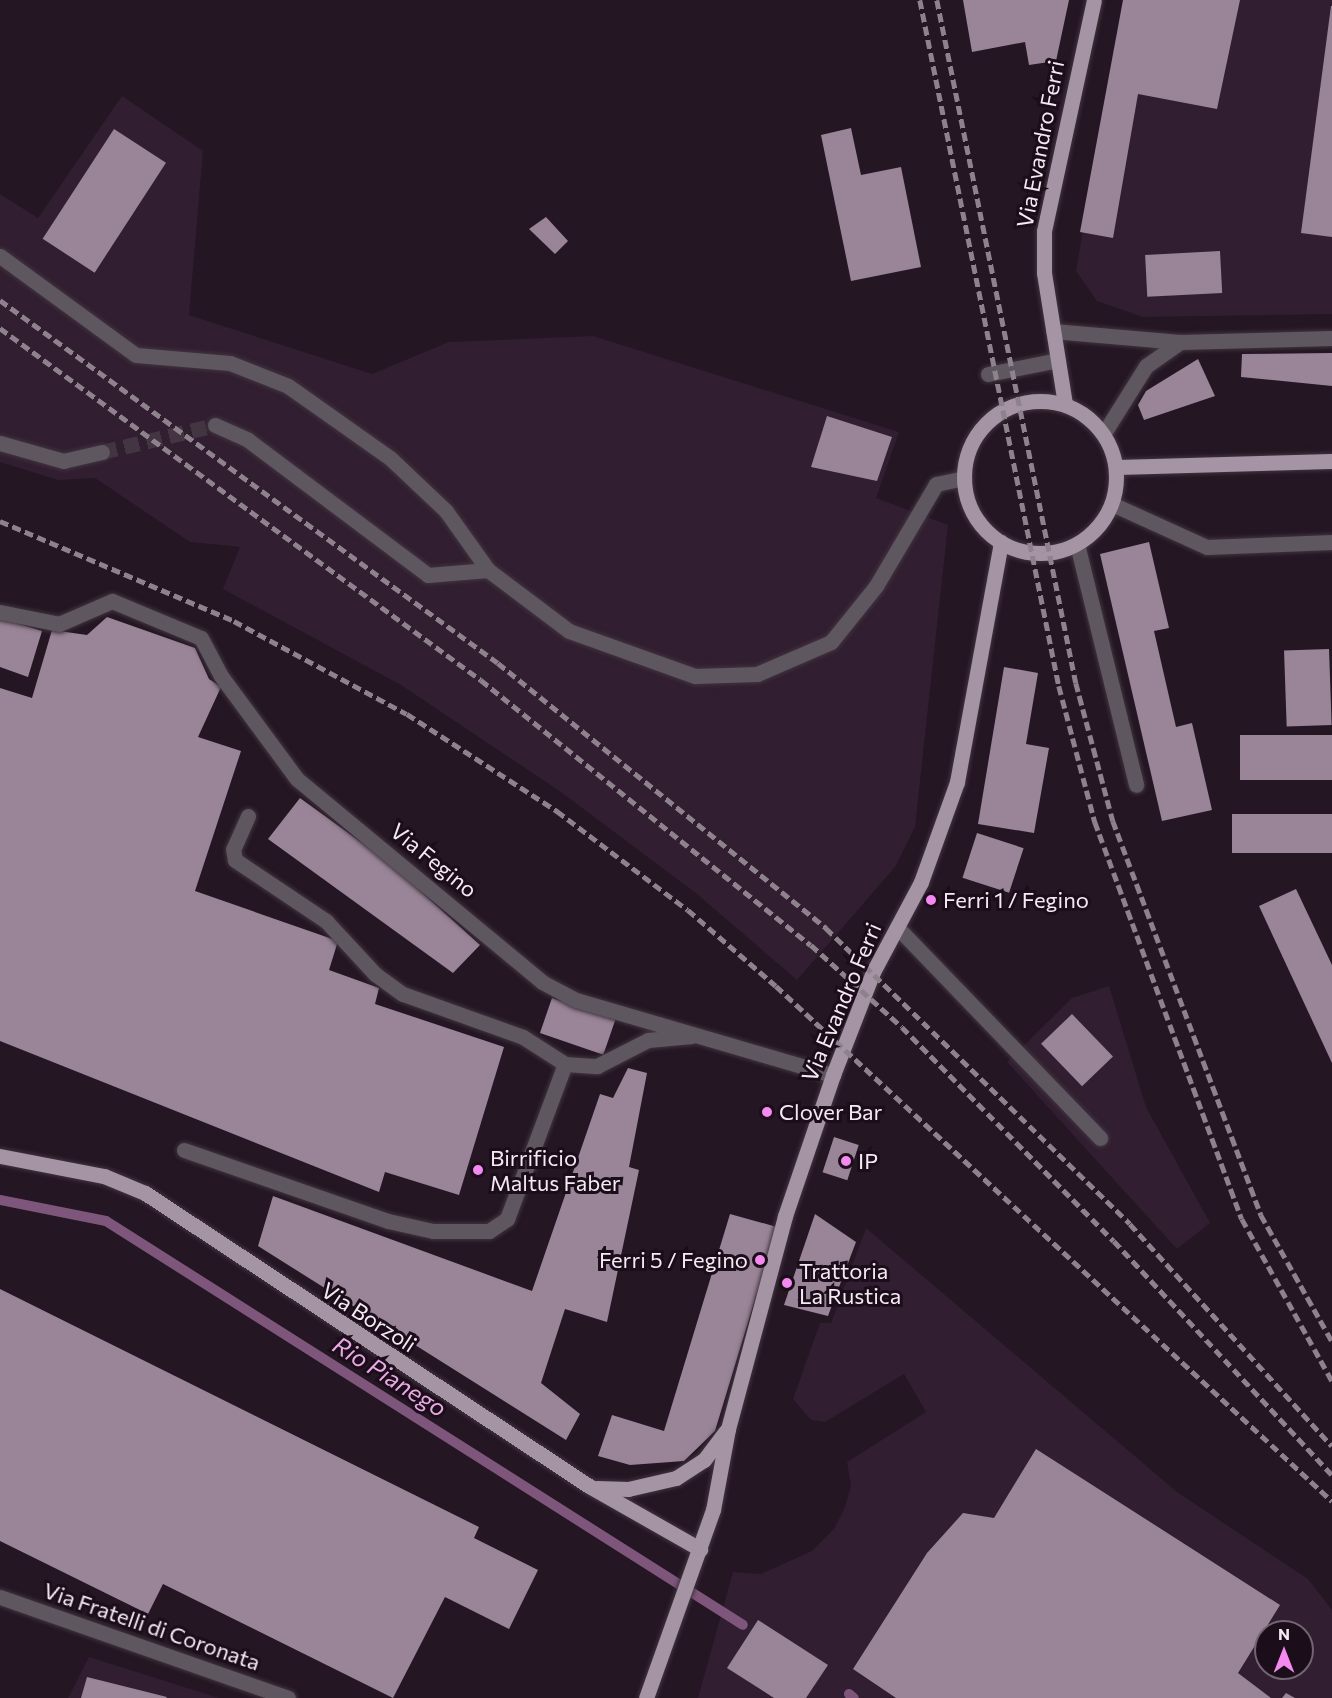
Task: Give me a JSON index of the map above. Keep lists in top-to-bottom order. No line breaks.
{"streets":{"main road":["Via Evandro Ferri","Via Borzoli"],"street":["Via Fegino","Via Fratelli di Coronata"]},"crossings":[["Via Evandro Ferri","Via Fegino"],["Via Evandro Ferri","Via Borzoli"]],"water":["Rio Pianego"],"places":["Ferri 1 / Fegino","Clover Bar","IP","Birrificio Maltus Faber","Ferri 5 / Fegino","Trattoria La Rustica"],"north":"top"}
